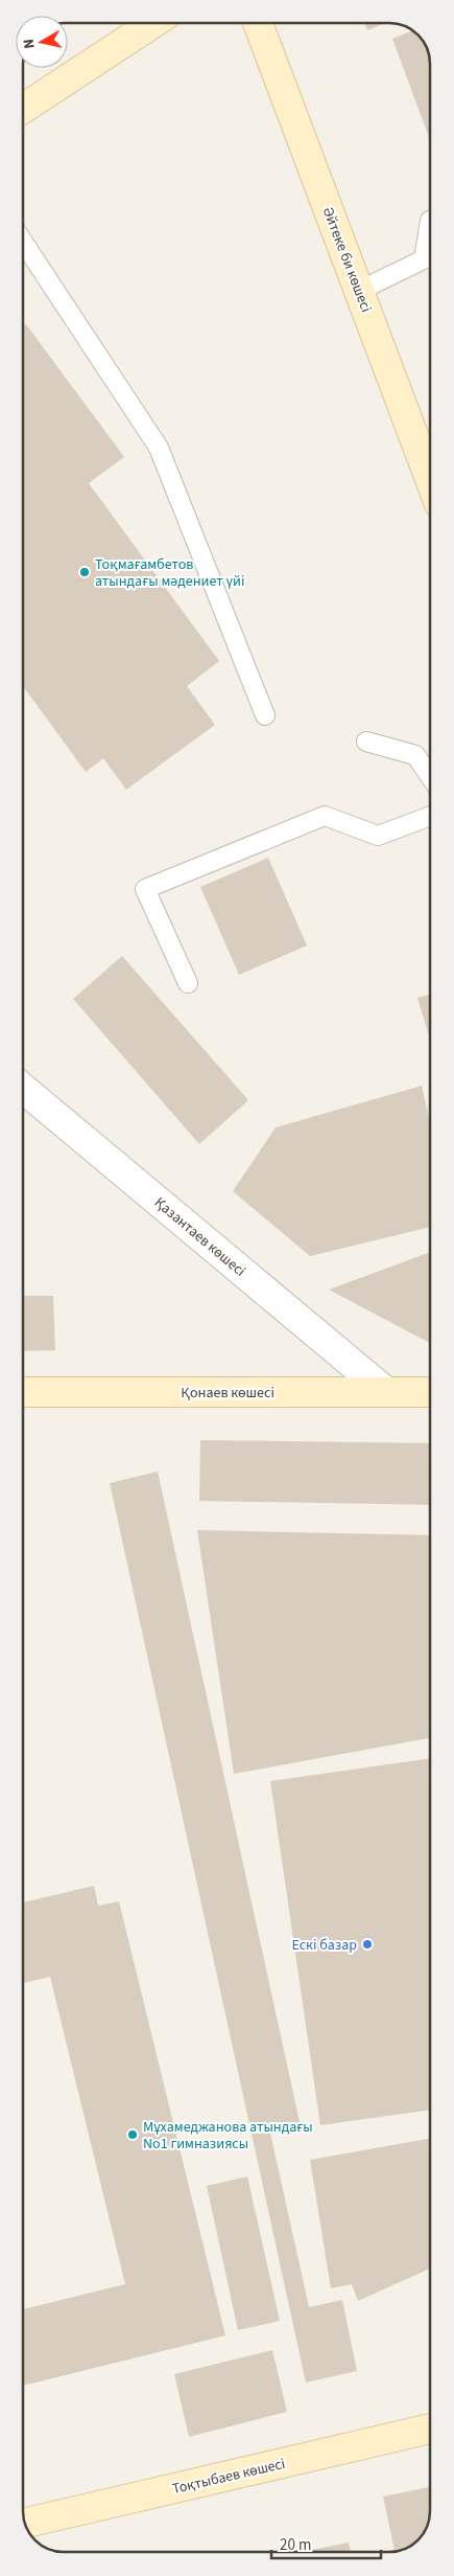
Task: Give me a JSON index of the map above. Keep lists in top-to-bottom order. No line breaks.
{"streets":{"street":["Әйтеке би көшесі","Қазантаев көшесі","Қонаев көшесі","Тоқтыбаев көшесі"]},"crossings":[["Қазантаев көшесі","Қонаев көшесі"]],"places":["Тоқмағамбетов атындағы мәдениет үйі","Ескі базар","Мұхамеджанова атындағы No1 гимназиясы"],"scale_bar":"20 m","north":"left"}
